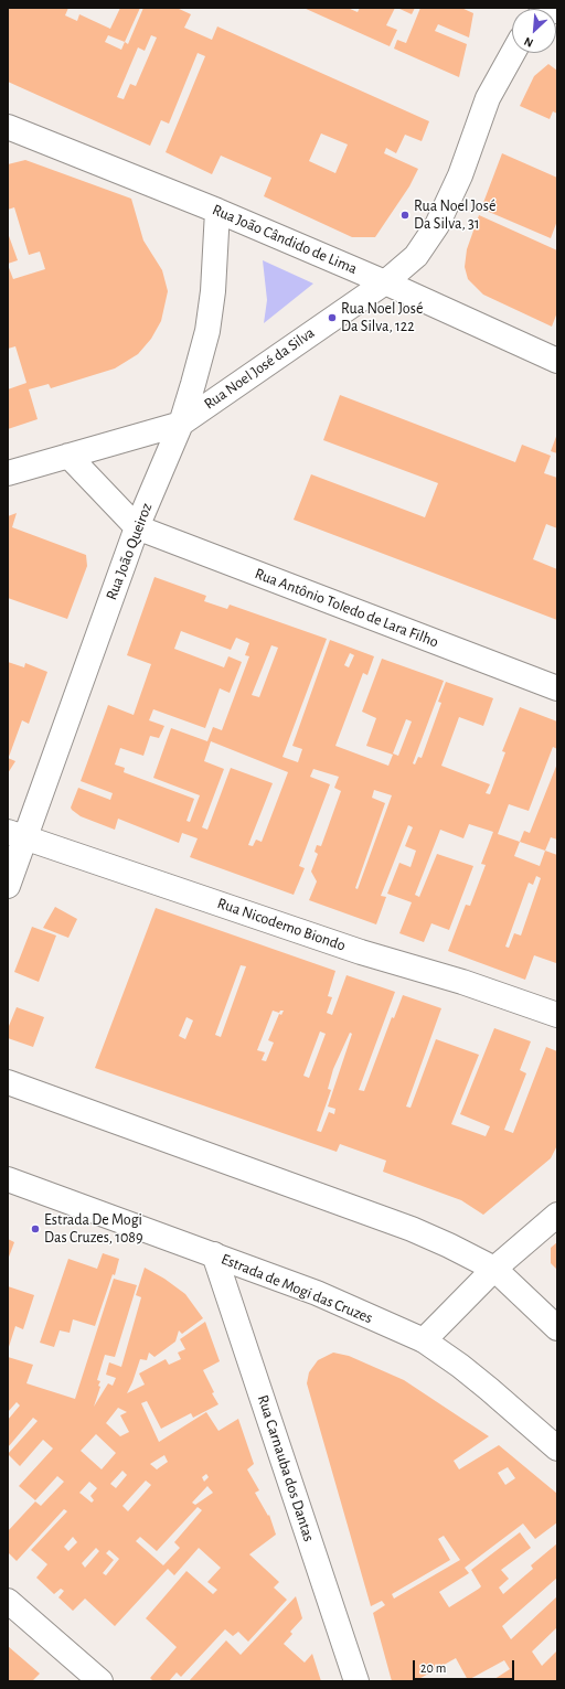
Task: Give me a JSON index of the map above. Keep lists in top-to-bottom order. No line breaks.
{"streets":{"street":["Rua João Cândido de Lima","Rua Noel José da Silva","Rua João Queiroz","Rua Antônio Toledo de Lara Filho","Rua Nicodemo Biondo","Estrada de Mogi das Cruzes","Rua Carnauba dos Dantas"]},"crossings":[["Rua João Cândido de Lima","Rua Noel José da Silva"],["Rua João Cândido de Lima","Rua João Queiroz"],["Rua Noel José da Silva","Rua João Queiroz"],["Rua João Queiroz","Rua Antônio Toledo de Lara Filho"],["Rua João Queiroz","Rua Nicodemo Biondo"],["Estrada de Mogi das Cruzes","Rua Carnauba dos Dantas"]],"places":["Rua Noel José Da Silva, 31","Rua Noel José Da Silva, 122","Estrada De Mogi Das Cruzes, 1089"],"scale_bar":"20 m","north":"bottom left"}
